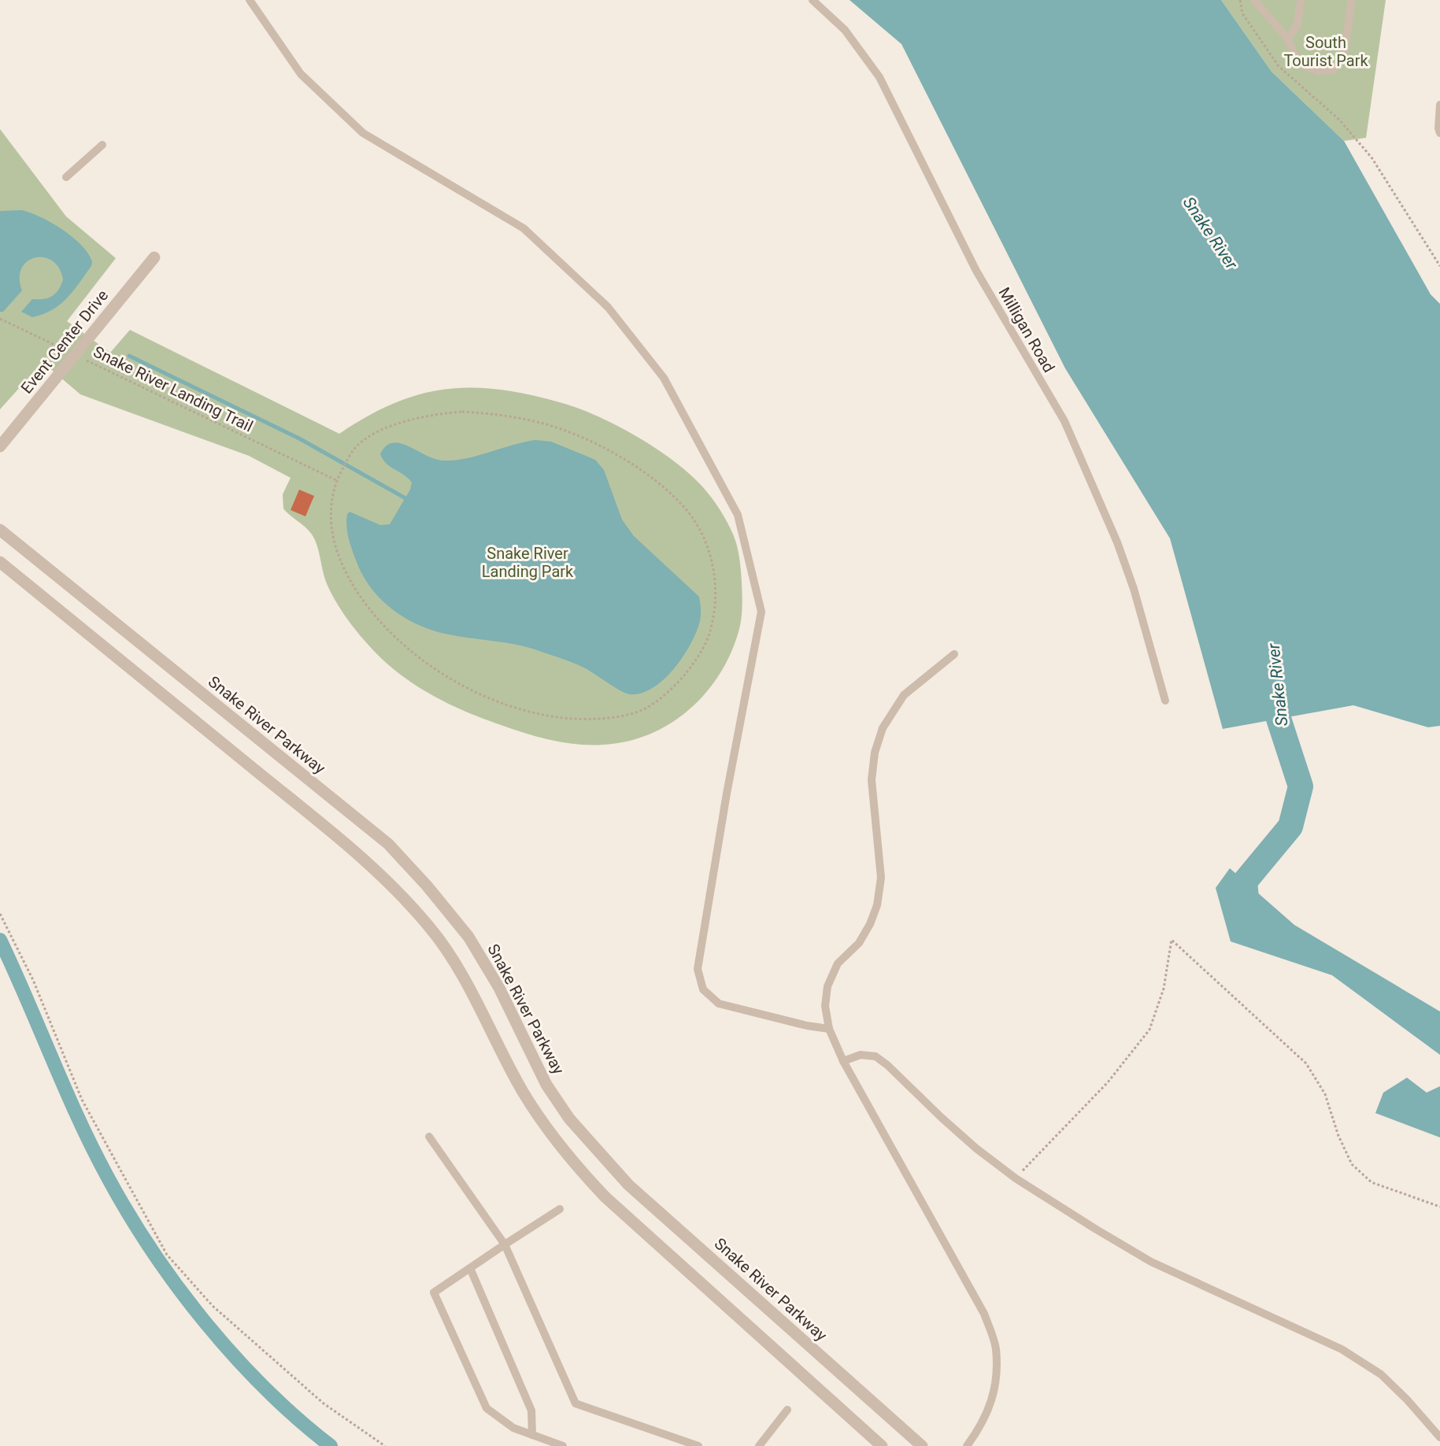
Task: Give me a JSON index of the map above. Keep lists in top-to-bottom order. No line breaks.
{"streets":{"street":["Event Center Drive","Snake River Parkway"],"lane":["Milligan Road"],"path":["Snake River Landing Trail"]},"crossings":[["Event Center Drive","Snake River Landing Trail"]],"water":["Snake River"],"parks":["South Tourist Park","Snake River Landing Park"]}
